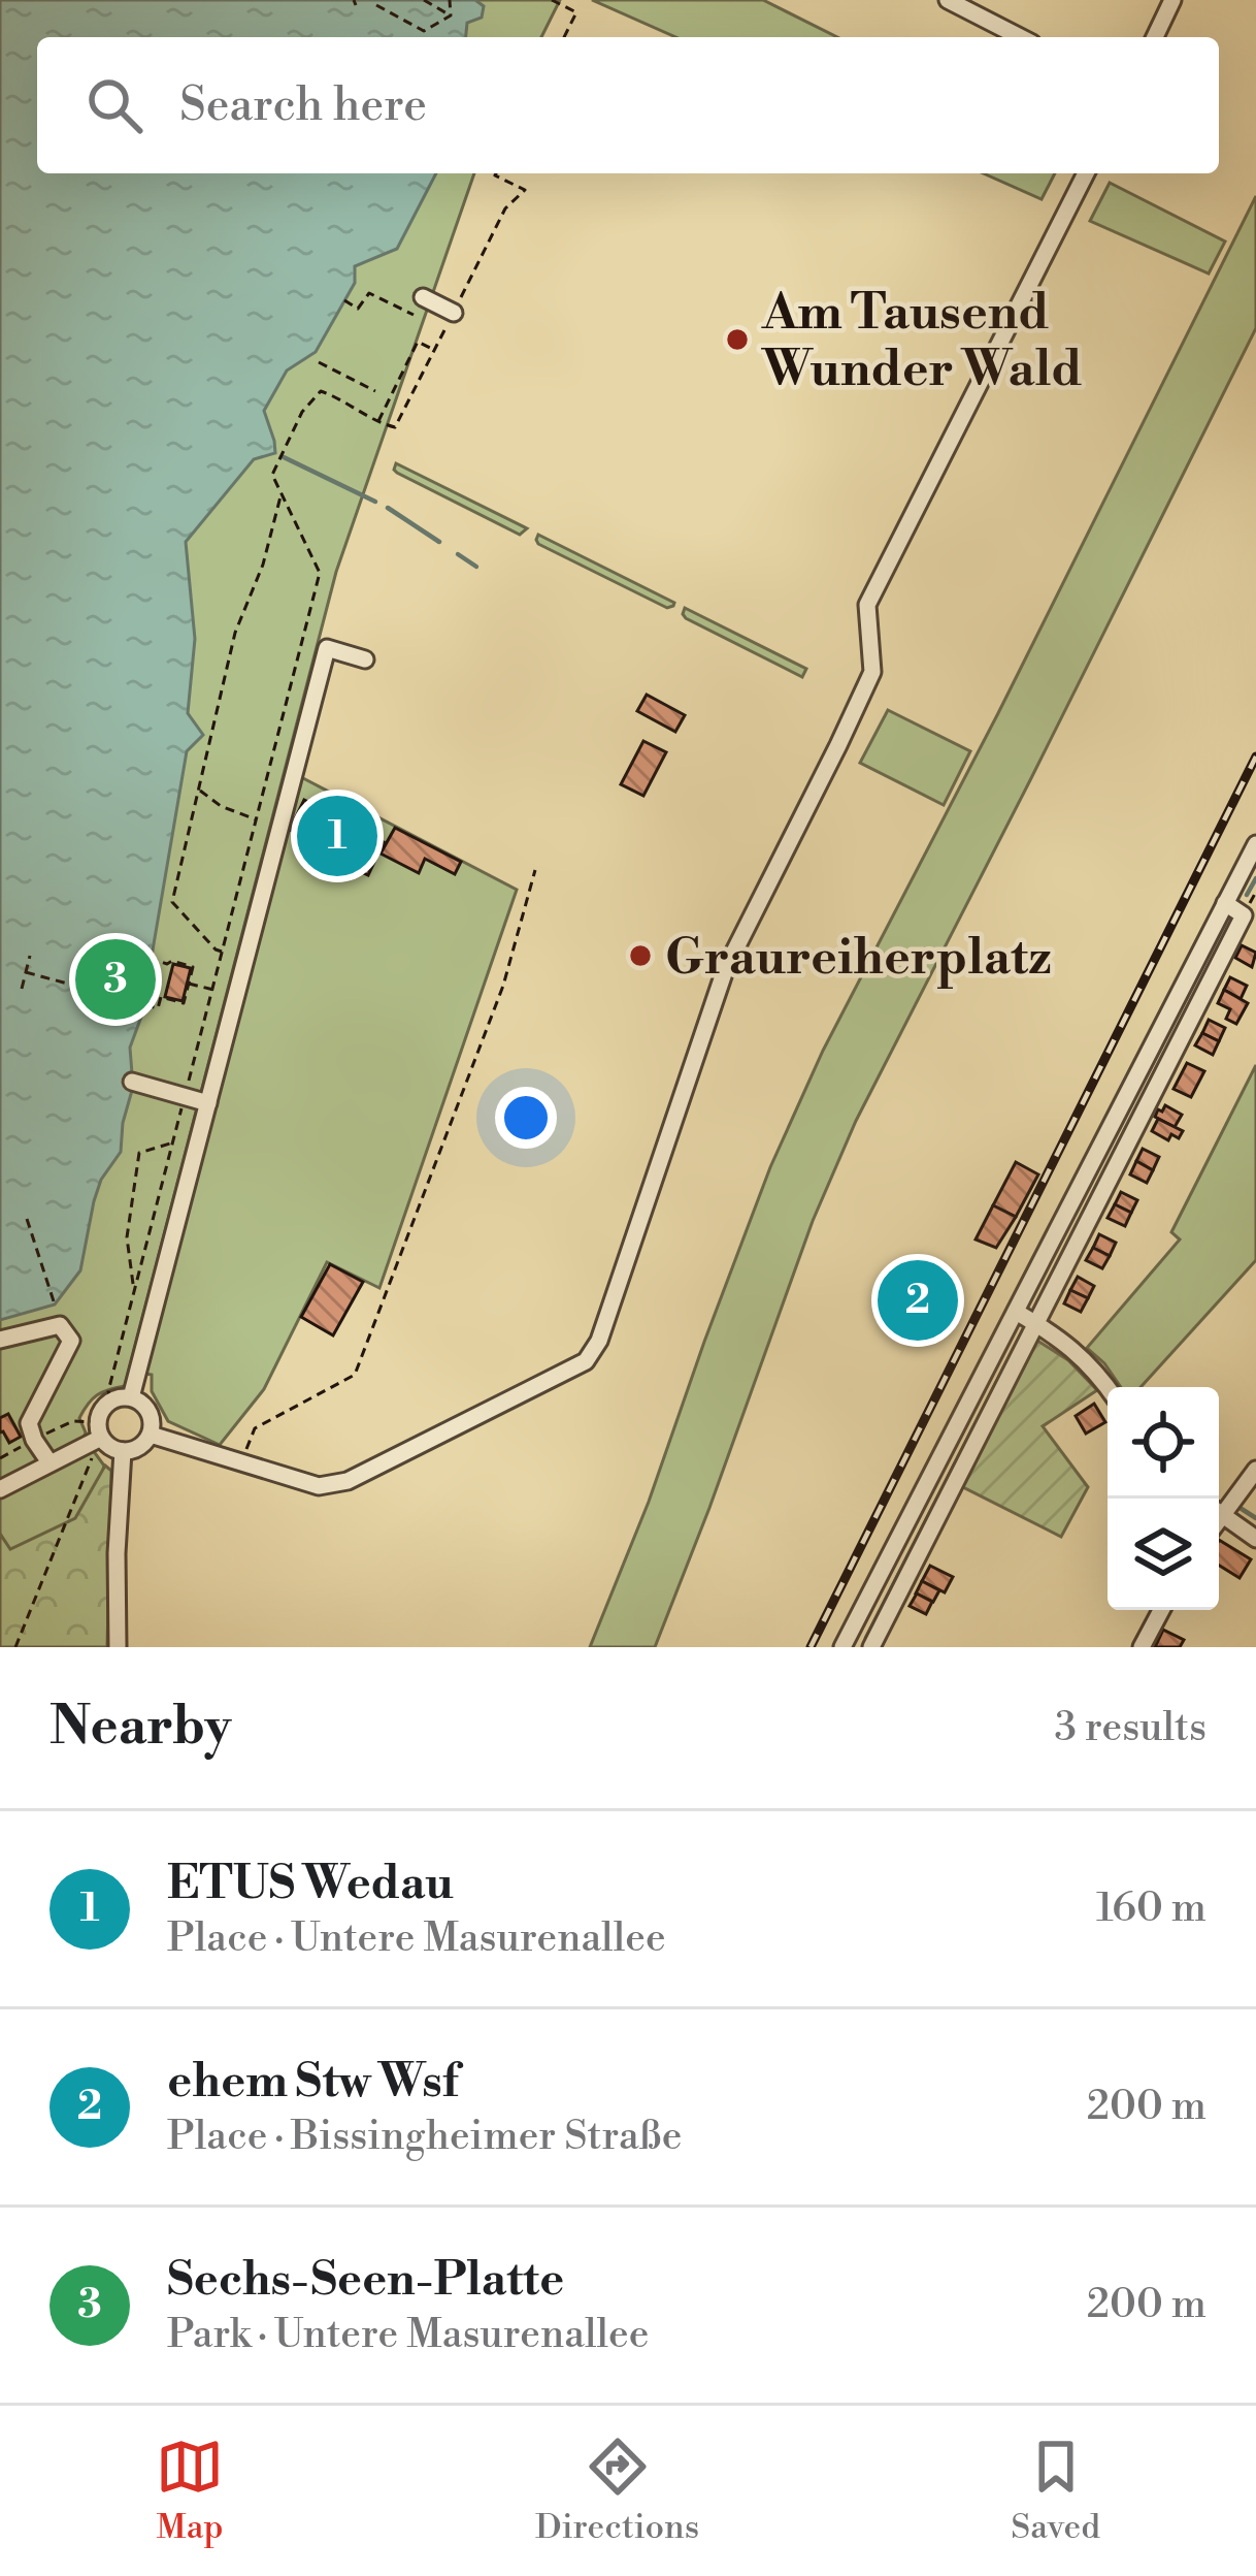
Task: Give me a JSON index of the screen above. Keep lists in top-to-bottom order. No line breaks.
{"places":["Am Tausend Wunder Wald","Graureiherplatz"],"page":{"search":"Search here","pins":["1","3","2"],"heading":["Nearby","3 results"],"list":[{"mark":"1","name":"ETUS Wedau","note":"Place · Untere Masurenallee","value":"160 m"},{"mark":"2","name":"ehem Stw Wsf","note":"Place · Bissingheimer Straße","value":"200 m"},{"mark":"3","name":"Sechs-Seen-Platte","note":"Park · Untere Masurenallee","value":"200 m"}],"nav":["Map","Directions","Saved"]}}
